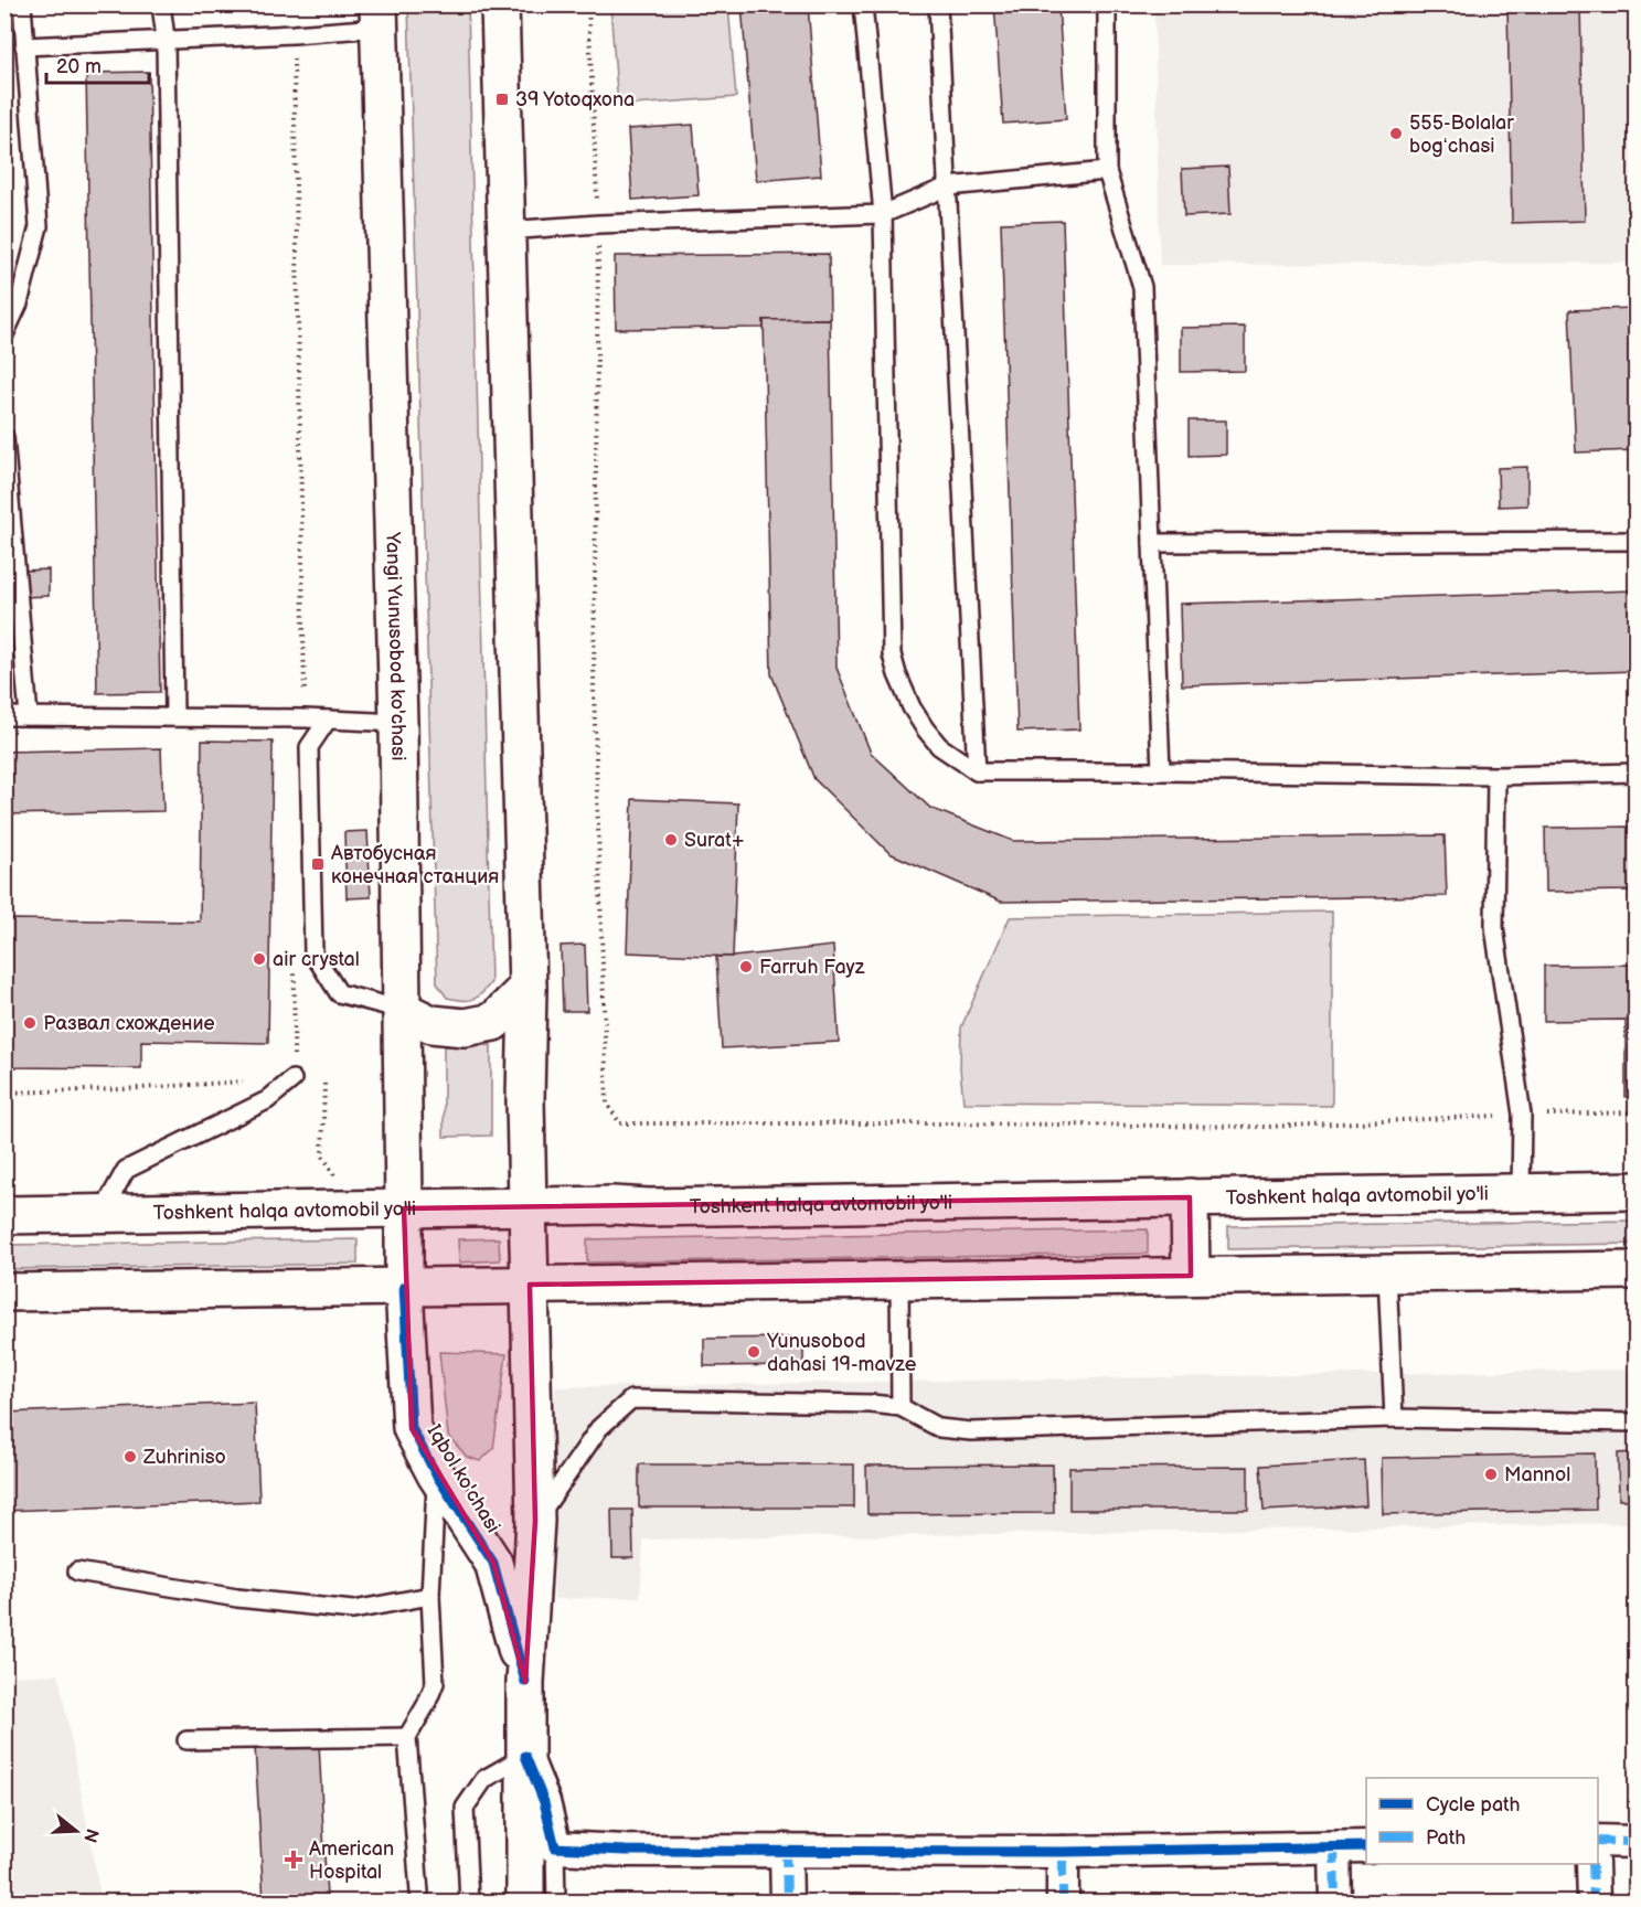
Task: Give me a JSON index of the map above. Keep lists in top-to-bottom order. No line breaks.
{"streets":{"main road":["Yangi Yunusobod ko'chasi","Toshkent halqa avtomobil yo'li","Iqbol ko'chasi"]},"crossings":[["Yangi Yunusobod ko'chasi","Toshkent halqa avtomobil yo'li"],["Yangi Yunusobod ko'chasi","Iqbol ko'chasi"]],"places":{"transit":["39 Yotoqxona","Автобусная конечная станция"],"other":["555-Bolalar bogʻchasi","Surat+","air crystal","Farruh Fayz","Развал схождение","Yunusobod dahasi 19-mavze","Zuhriniso","Mannol"],"health":["American Hospital"]},"legend":["Cycle path","Path"],"scale_bar":"20 m","north":"right"}
